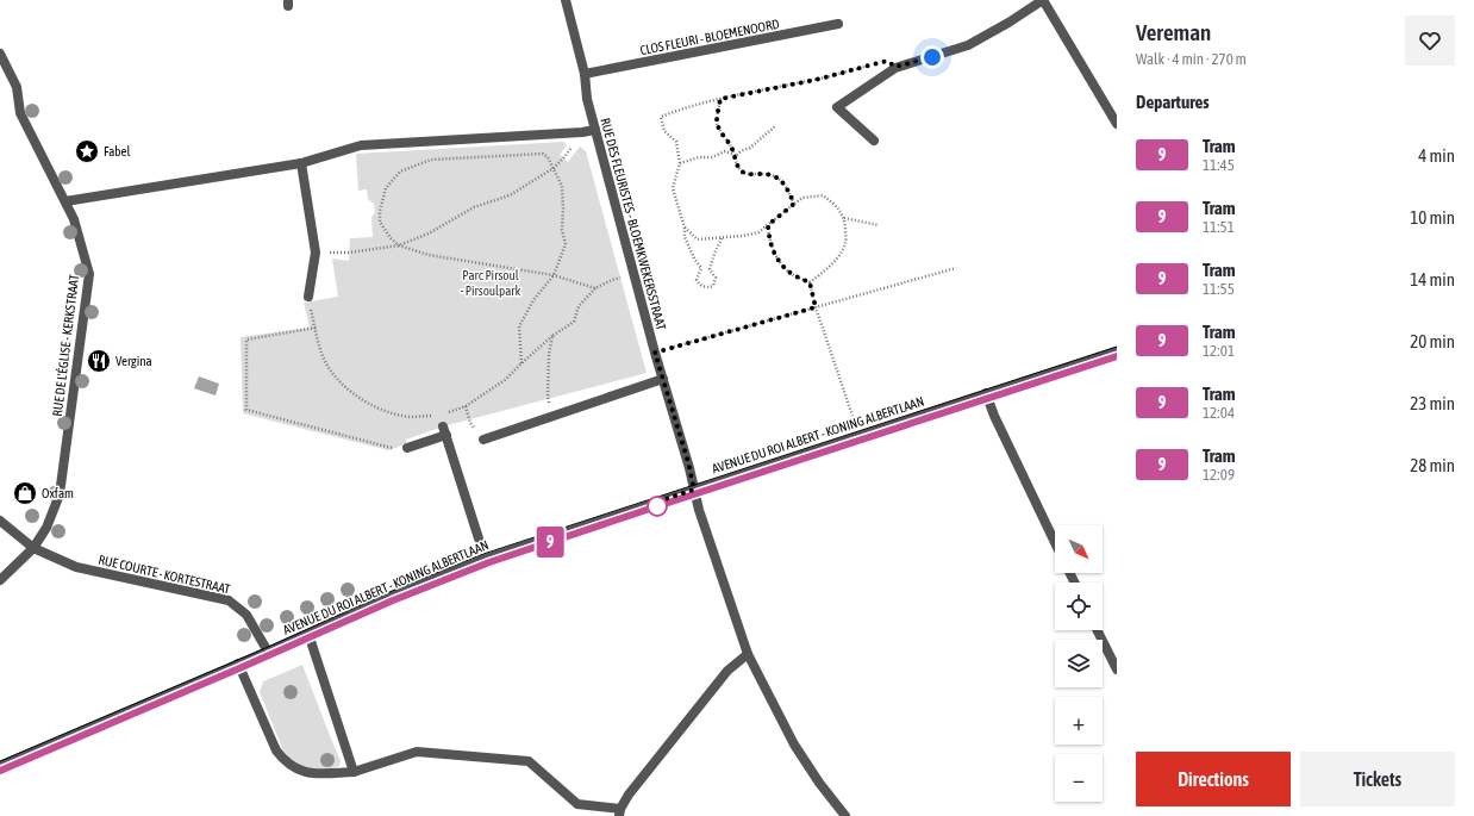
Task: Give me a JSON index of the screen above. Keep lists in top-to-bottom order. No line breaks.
{"streets":{"street":["CLOS FLEURI - BLOEMENOORD","RUE DES FLEURISTES - BLOEMKWEKERSSTRAAT","RUE DE L'ÉGLISE - KERKSTRAAT","AVENUE DU ROI ALBERT - KONING ALBERTLAAN","RUE COURTE - KORTESTRAAT"]},"crossings":[["CLOS FLEURI - BLOEMENOORD","RUE DES FLEURISTES - BLOEMKWEKERSSTRAAT"],["RUE DES FLEURISTES - BLOEMKWEKERSSTRAAT","AVENUE DU ROI ALBERT - KONING ALBERTLAAN"],["RUE DE L'ÉGLISE - KERKSTRAAT","RUE COURTE - KORTESTRAAT"],["AVENUE DU ROI ALBERT - KONING ALBERTLAAN","RUE COURTE - KORTESTRAAT"]],"parks":["Parc Pirsoul - Pirsoulpark"],"places":{"place":["Fabel"],"restaurant":["Vergina"],"shop":["Oxfam"]},"lines":["tram line 9"],"north":"bottom right","page":{"on_map":"9","heading":[["Vereman","Walk · 4 min · 270 m"],"Departures"],"list":[{"mark":"9","name":"Tram","note":"11:45","value":"4 min"},{"mark":"9","name":"Tram","note":"11:51","value":"10 min"},{"mark":"9","name":"Tram","note":"11:55","value":"14 min"},{"mark":"9","name":"Tram","note":"12:01","value":"20 min"},{"mark":"9","name":"Tram","note":"12:04","value":"23 min"},{"mark":"9","name":"Tram","note":"12:09","value":"28 min"}],"map_buttons":["+","−"],"buttons":["Directions","Tickets"]}}
